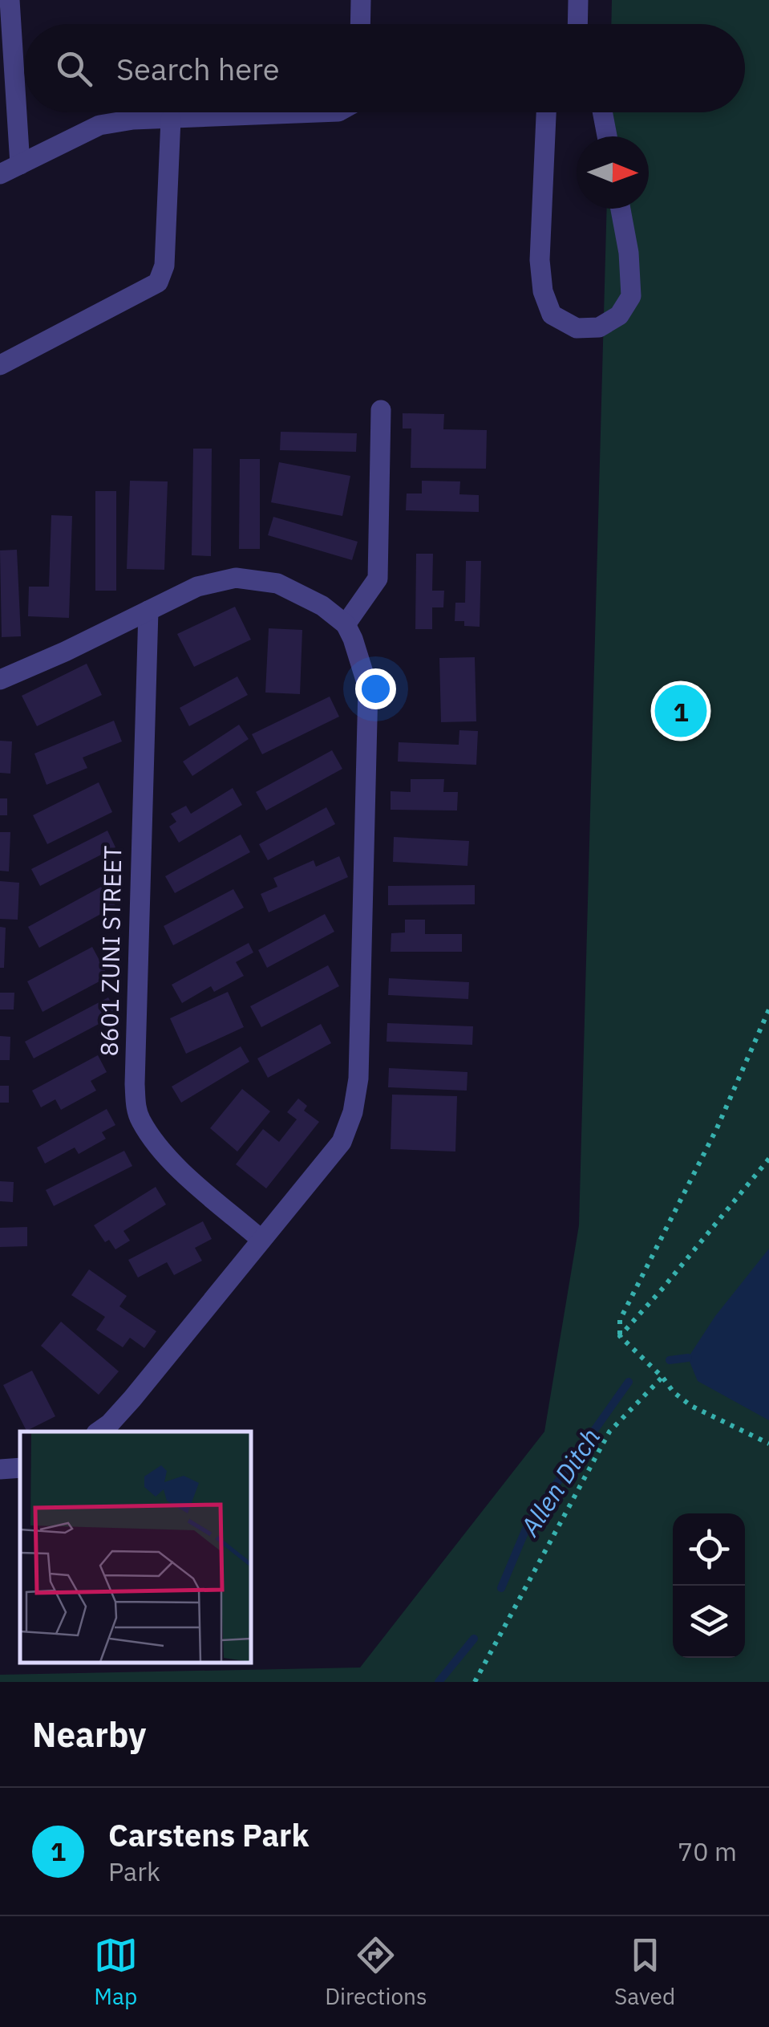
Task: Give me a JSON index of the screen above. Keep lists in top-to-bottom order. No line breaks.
{"streets":{"street":["8601 ZUNI STREET"]},"water":["Allen Ditch"],"north":"right","page":{"search":"Search here","pins":"1","heading":"Nearby","list":[{"mark":"1","name":"Carstens Park","note":"Park","value":"70 m"}],"nav":["Map","Directions","Saved"]}}
